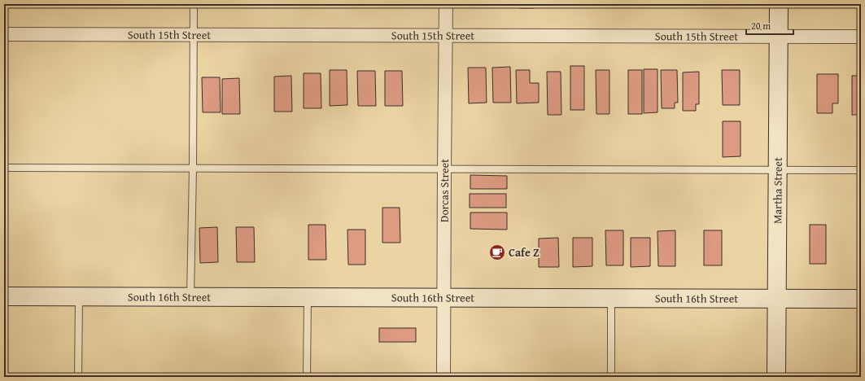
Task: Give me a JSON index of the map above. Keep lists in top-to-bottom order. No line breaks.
{"streets":{"street":["South 15th Street","Dorcas Street","Martha Street","South 16th Street"]},"crossings":[["South 15th Street","Dorcas Street"],["South 15th Street","Martha Street"],["Dorcas Street","South 16th Street"],["Martha Street","South 16th Street"]],"places":{"cafe":["Cafe Z"]},"scale_bar":"20 m"}
